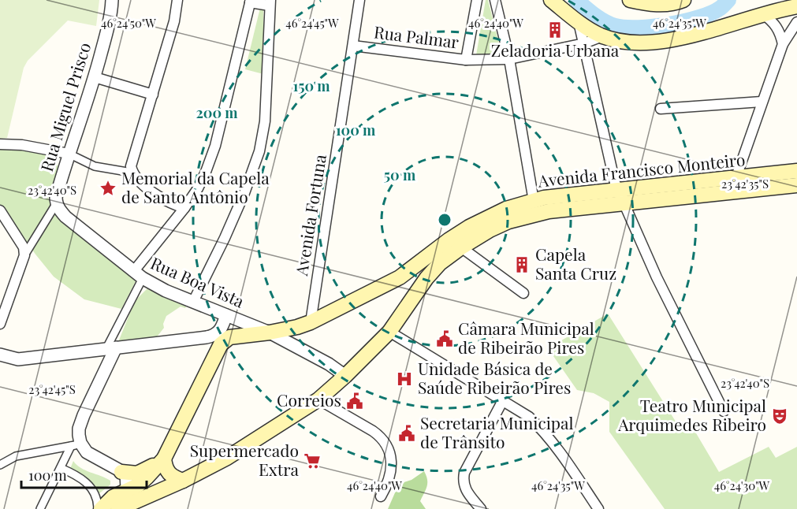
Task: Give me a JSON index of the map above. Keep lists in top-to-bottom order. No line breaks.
{"streets":{"main road":["Avenida Francisco Monteiro"],"street":["Rua Palmar","Rua Miguel Prisco","Avenida Fortuna","Rua Boa Vista"]},"crossings":[["Rua Palmar","Avenida Fortuna"],["Rua Miguel Prisco","Rua Boa Vista"],["Avenida Francisco Monteiro","Avenida Fortuna"],["Avenida Francisco Monteiro","Rua Boa Vista"]],"places":{"building":["Zeladoria Urbana","Capela Santa Cruz"],"place":["Memorial da Capela de Santo Antônio"],"public building":["Câmara Municipal de Ribeirão Pires","Correios","Secretaria Municipal de Trânsito"],"hospital":["Unidade Básica de Saúde Ribeirão Pires"],"theatre":["Teatro Municipal Arquimedes Ribeiro"],"supermarket":["Supermercado Extra"]},"scale_bar":"100 m","coordinates":["46°24'50\"W","46°24'45\"W","46°24'40\"W","46°24'35\"W","23°42'35\"S","23°42'40\"S","23°42'45\"S","46°24'30\"W"],"rings":["150 m","200 m","100 m","50 m"]}
